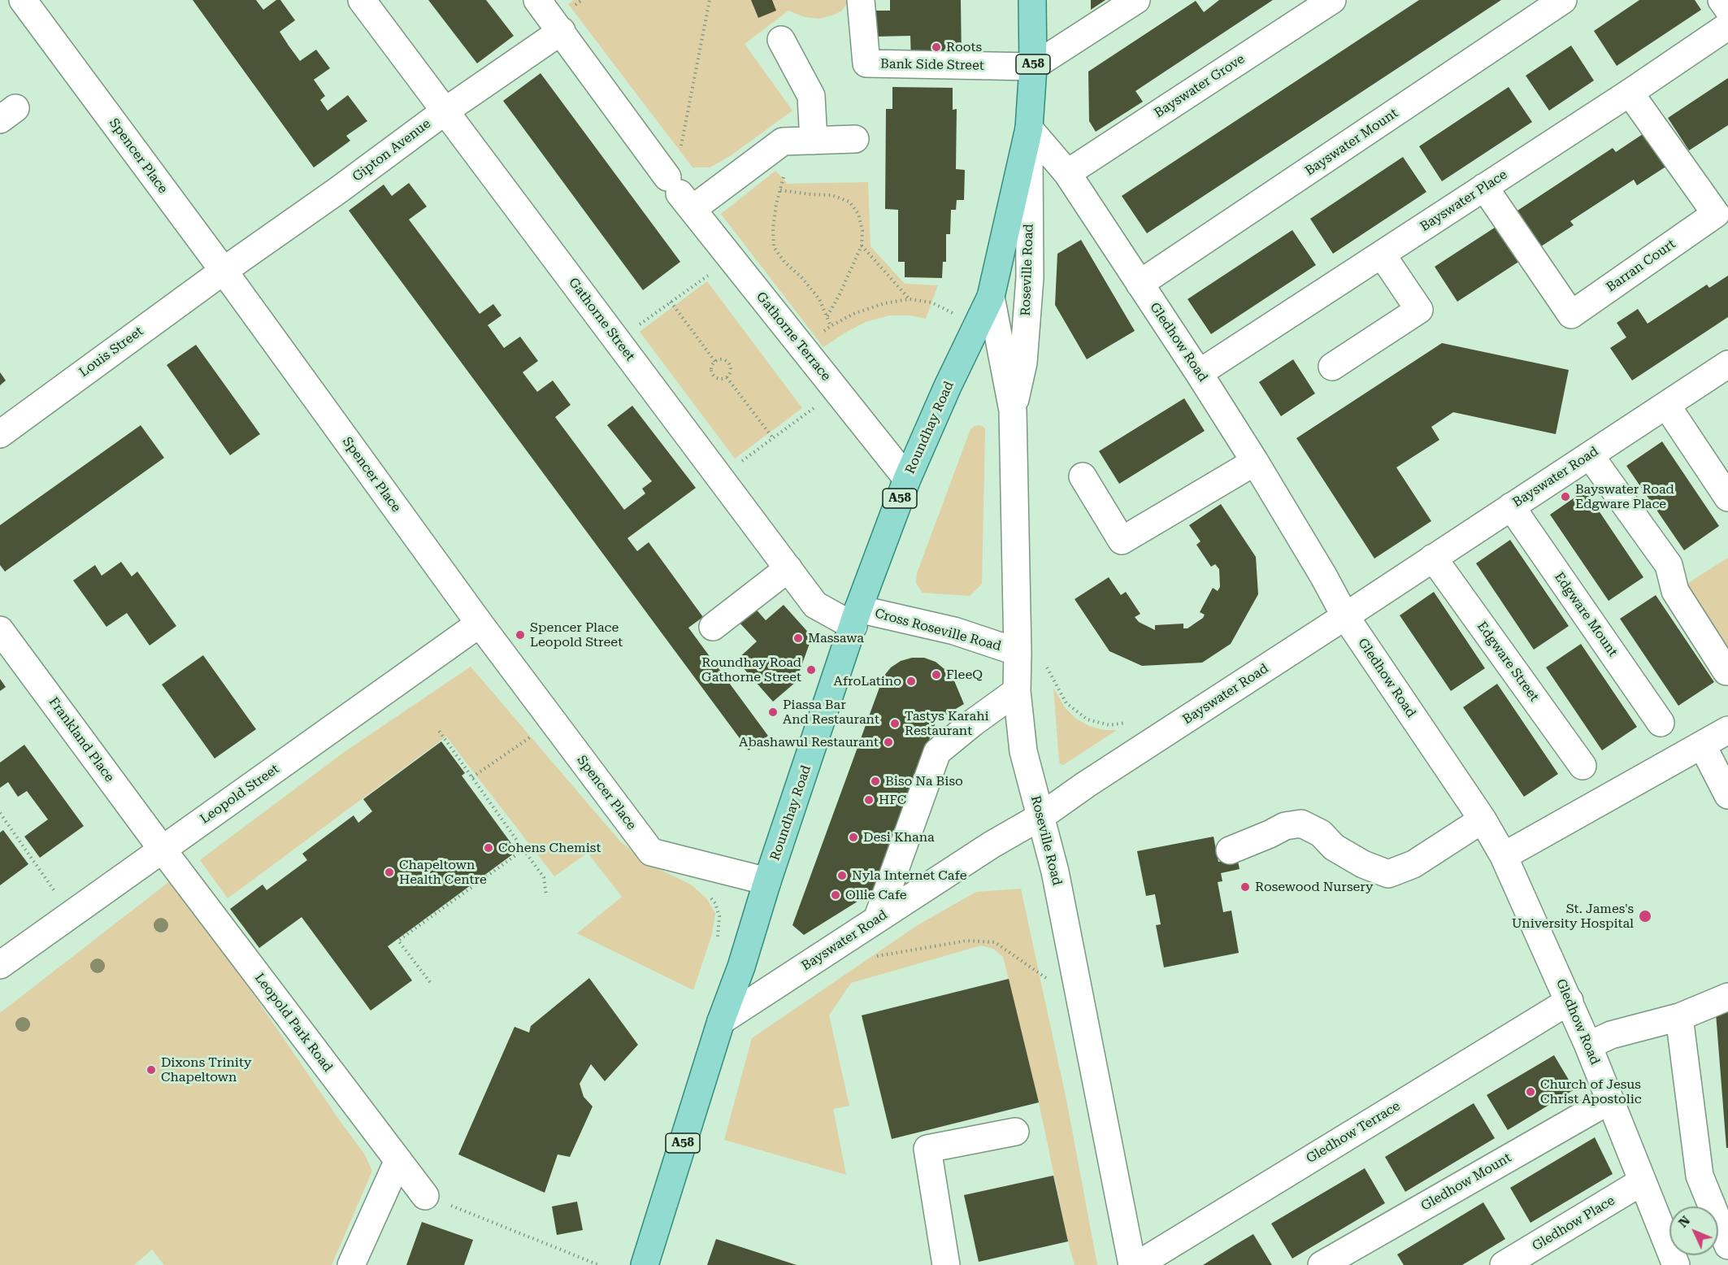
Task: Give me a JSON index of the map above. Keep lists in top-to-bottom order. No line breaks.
{"streets":{"main road":["A58","Roundhay Road"],"street":["Bank Side Street","Bayswater Grove","Bayswater Mount","Gipton Avenue","Spencer Place","Bayswater Place","Barran Court","Roseville Road","Gathorne Street","Gathorne Terrace","Gledhow Road","Louis Street","Bayswater Road","Edgware Mount","Cross Roseville Road","Edgware Street","Frankland Place","Leopold Street","Leopold Park Road","Gledhow Terrace","Gledhow Mount","Gledhow Place"]},"crossings":[["Bank Side Street","Roundhay Road"],["Bayswater Grove","Gledhow Road"],["Bayswater Mount","Gledhow Road"],["Gipton Avenue","Spencer Place"],["Gipton Avenue","Gathorne Street"],["Gipton Avenue","Gathorne Terrace"],["Gipton Avenue","Louis Street"],["Spencer Place","Louis Street"],["Spencer Place","Roundhay Road"],["Spencer Place","Leopold Street"],["Bayswater Place","Barran Court"],["Bayswater Place","Gledhow Road"],["Roseville Road","Gledhow Road"],["Roseville Road","Roundhay Road"],["Roseville Road","Bayswater Road"],["Roseville Road","Cross Roseville Road"],["Gathorne Street","Roundhay Road"],["Gathorne Street","Cross Roseville Road"],["Gathorne Terrace","Roundhay Road"],["Gledhow Road","Roundhay Road"],["Gledhow Road","Bayswater Road"],["Gledhow Road","Gledhow Terrace"],["Gledhow Road","Gledhow Mount"],["Gledhow Road","Gledhow Place"],["Roundhay Road","Bayswater Road"],["Roundhay Road","Cross Roseville Road"],["Bayswater Road","Edgware Mount"],["Bayswater Road","Edgware Street"],["Frankland Place","Leopold Street"],["Frankland Place","Leopold Park Road"],["Leopold Street","Leopold Park Road"]],"places":["Roots","Bayswater Road Edgware Place","Spencer Place Leopold Street","Massawa","Roundhay Road Gathorne Street","FleeQ","AfroLatino","Piassa Bar And Restaurant","Tastys Karahi Restaurant","Abashawul Restaurant","Biso Na Biso","HFC","Desi Khana","Cohens Chemist","Chapeltown Health Centre","Nyla Internet Cafe","Rosewood Nursery","Ollie Cafe","St. James's University Hospital","Dixons Trinity Chapeltown","Church of Jesus Christ Apostolic"],"north":"top left"}
